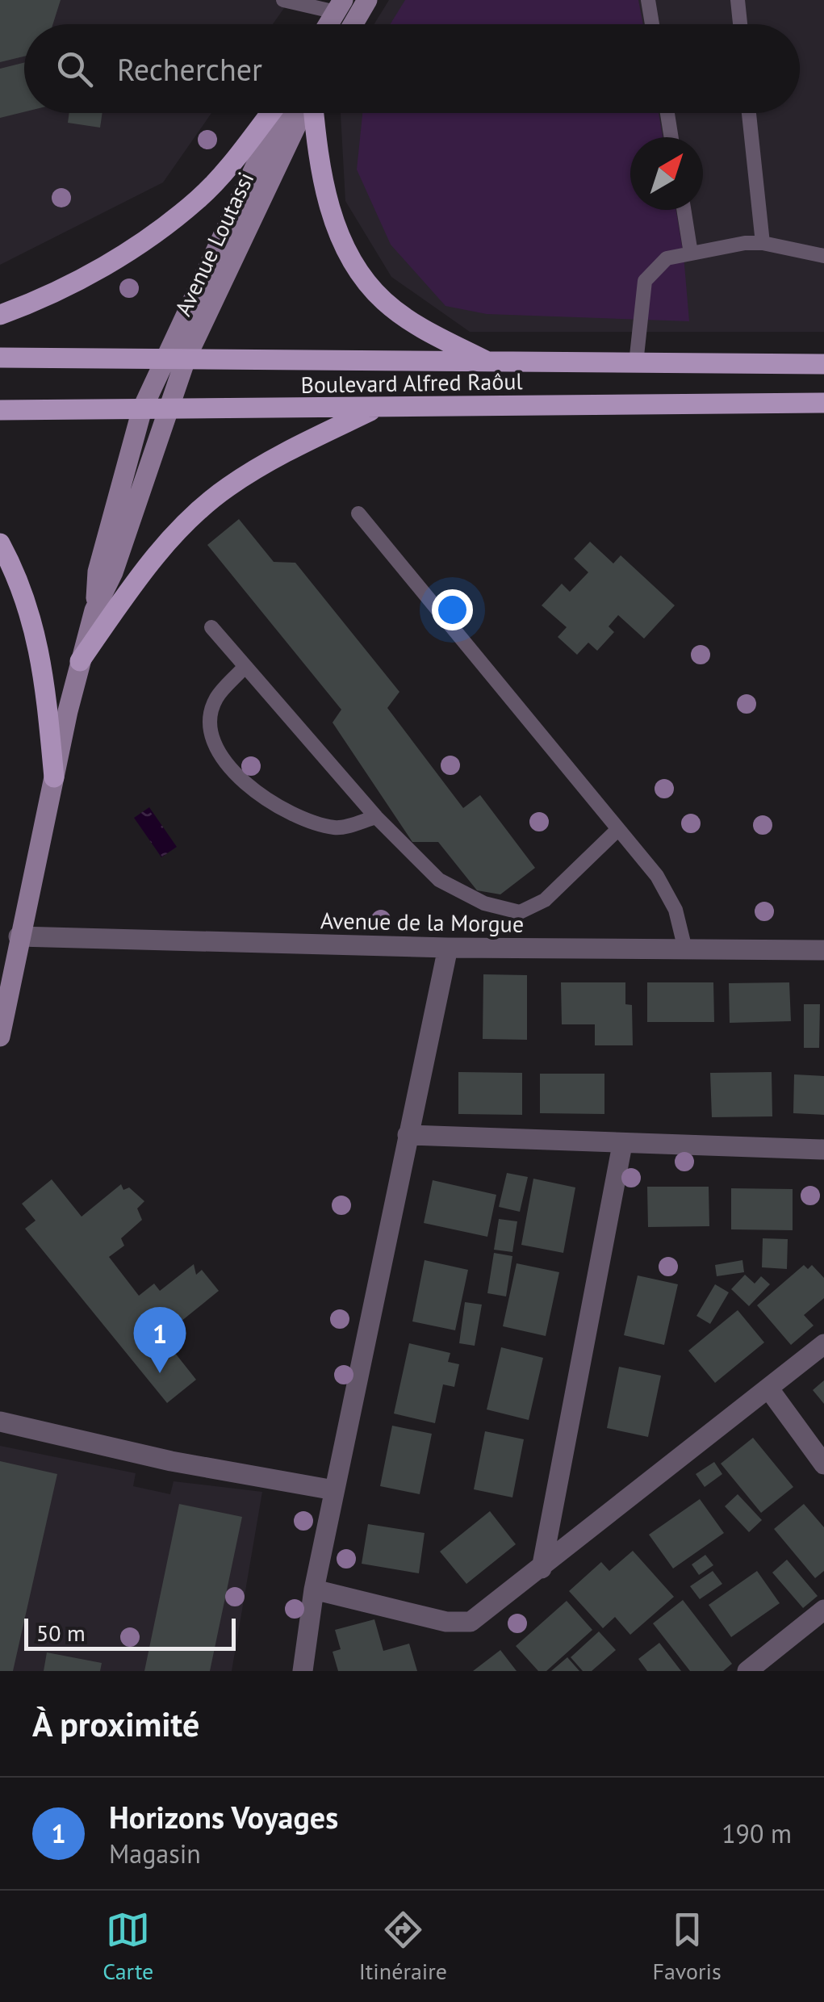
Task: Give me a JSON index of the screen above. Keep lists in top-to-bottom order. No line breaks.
{"streets":{"main road":["Avenue Loutassi","Boulevard Alfred Raôul"],"street":["Avenue de la Morgue"]},"crossings":[["Avenue Loutassi","Boulevard Alfred Raôul"]],"scale_bar":"50 m","north":"top right","page":{"search":"Rechercher","pins":"1","scale":"50 m","heading":"À proximité","list":[{"mark":"1","name":"Horizons Voyages","note":"Magasin","value":"190 m"}],"nav":["Carte","Itinéraire","Favoris"]}}
